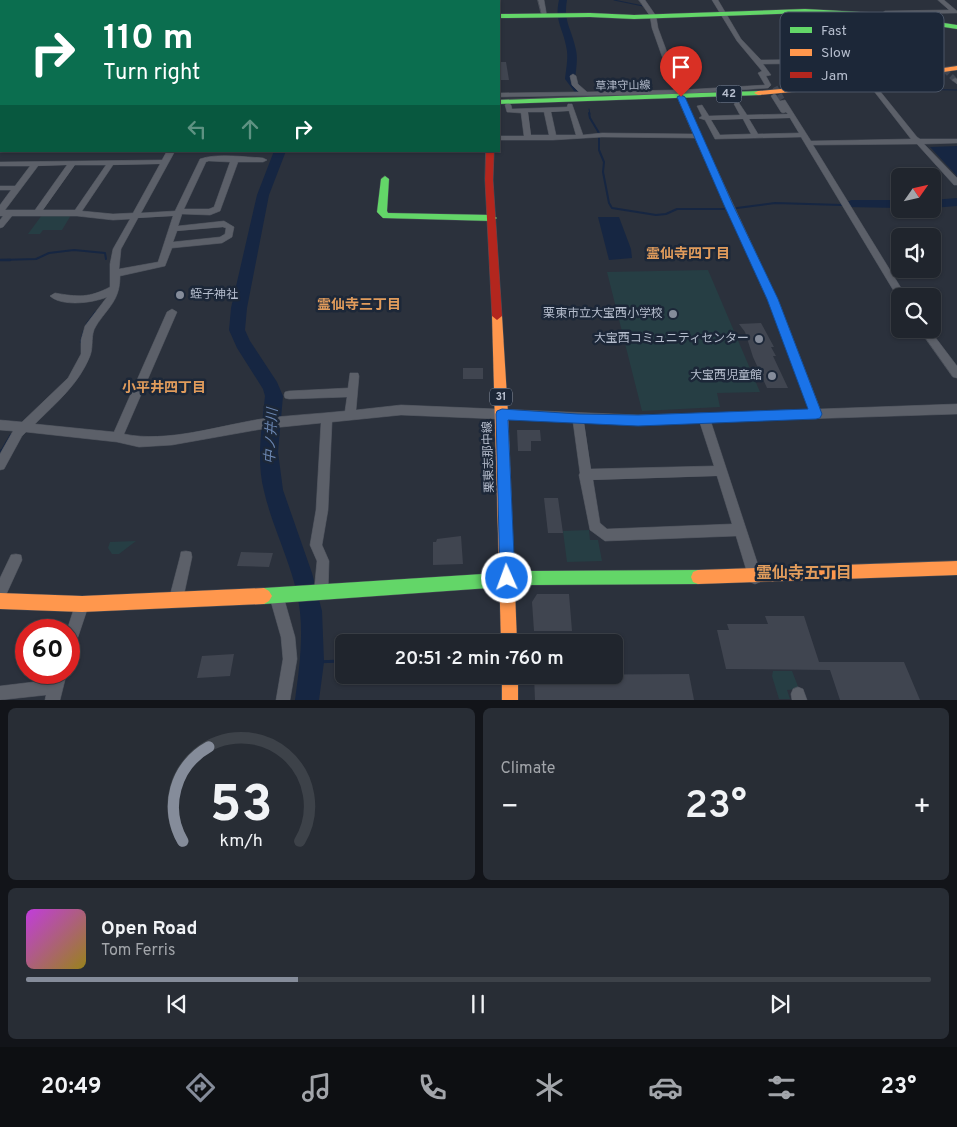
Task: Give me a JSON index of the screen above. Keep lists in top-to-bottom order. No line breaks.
{"streets":{"main road":["草津守山線","42","31","栗東志那中線"]},"districts":["霊仙寺四丁目","霊仙寺三丁目","小平井四丁目","霊仙寺五丁目"],"water":["中ノ井川"],"places":["蛭子神社","栗東市立大宝西小学校","大宝西コミュニティセンター","大宝西児童館"],"legend":["Fast","Slow","Jam"],"north":"top right","page":{"turn":["110 m","Turn right"],"limit":"60","trip":"20:51 · 2 min · 760 m","tile":"Climate","heat":["−","23°","+"],"song":["Open Road","Tom Ferris"],"tabs":["20:49","23°"],"gauge":["53","km/h"]}}
